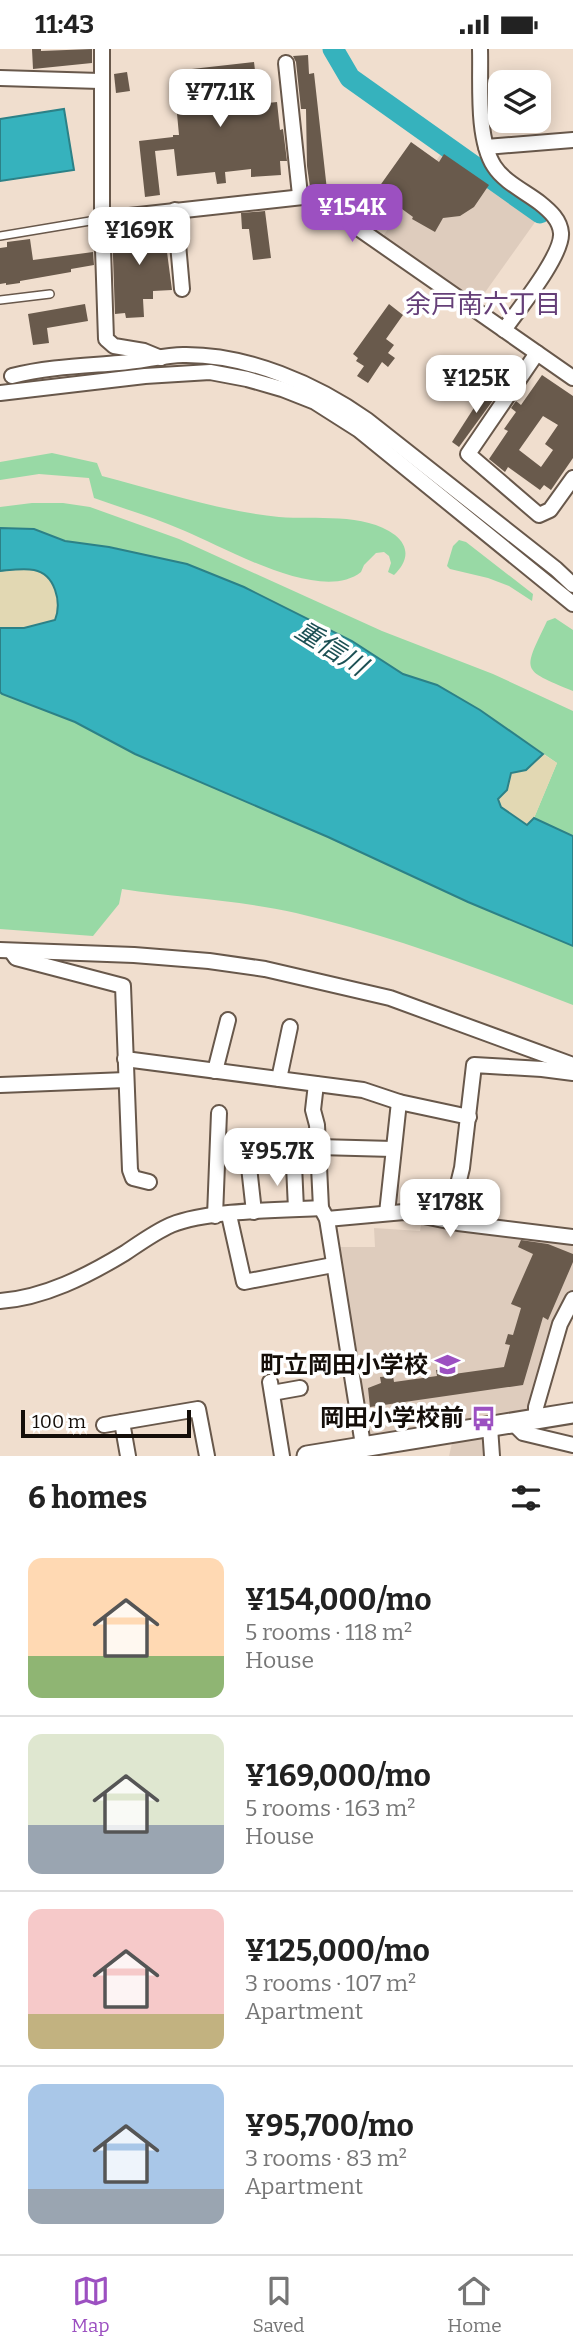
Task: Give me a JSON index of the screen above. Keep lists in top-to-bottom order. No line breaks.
{"districts":["余戸南六丁目"],"water":["重信川"],"places":{"school or university":["町立岡田小学校"],"bus stop":["岡田小学校前"]},"scale_bar":"100 m","page":{"status":"11:43","price":["¥77.1K","¥154K","¥169K","¥125K","¥95.7K","¥178K"],"scale":"100 m","heading":"6 homes","list":[{"name":"¥154,000/mo","note":"5 rooms · 118 m² · House"},{"name":"¥169,000/mo","note":"5 rooms · 163 m² · House"},{"name":"¥125,000/mo","note":"3 rooms · 107 m² · Apartment"},{"name":"¥95,700/mo","note":"3 rooms · 83 m² · Apartment"}],"tabs":["Map","Saved","Home"]}}
